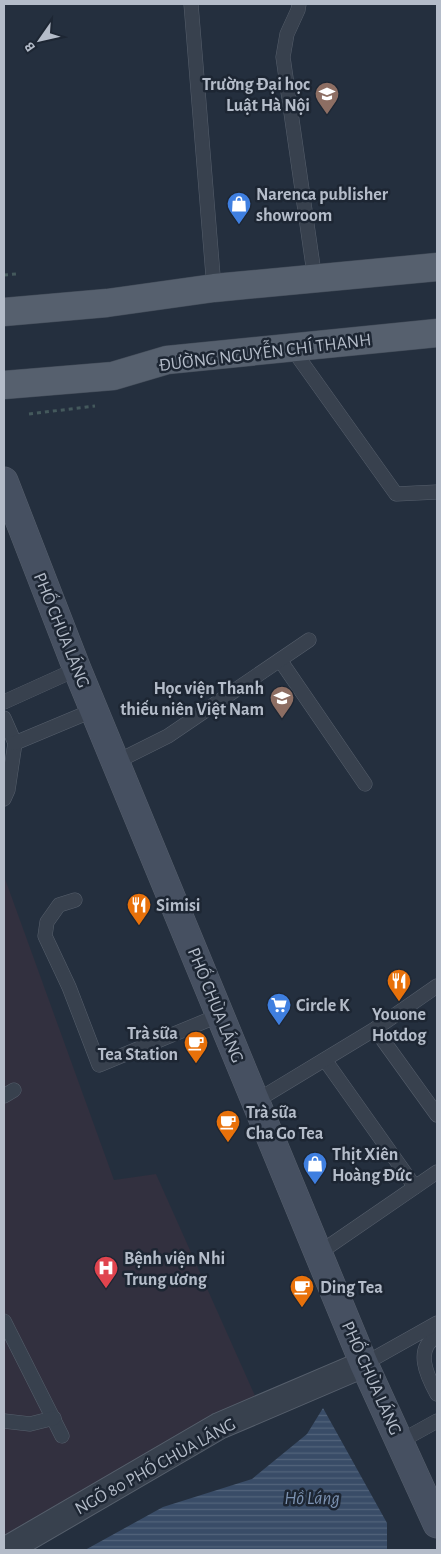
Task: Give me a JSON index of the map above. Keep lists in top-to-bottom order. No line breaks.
{"streets":{"main road":["ĐƯỜNG NGUYỄN CHÍ THANH"],"street":["PHỐ CHÙA LÁNG","NGÕ 80 PHỐ CHÙA LÁNG"]},"crossings":[["PHỐ CHÙA LÁNG","NGÕ 80 PHỐ CHÙA LÁNG"]],"water":["Hồ Láng"],"places":{"school or university":["Trường Đại học Luật Hà Nội","Học viện Thanh thiếu niên Việt Nam"],"shop":["Narenca publisher showroom","Thịt Xiên Hoàng Đức"],"restaurant":["Simisi","Youone Hotdog"],"supermarket":["Circle K"],"cafe":["Trà sữa Tea Station","Trà sữa Cha Go Tea","Ding Tea"],"hospital":["Bệnh viện Nhi Trung ương"]},"north":"bottom left"}
